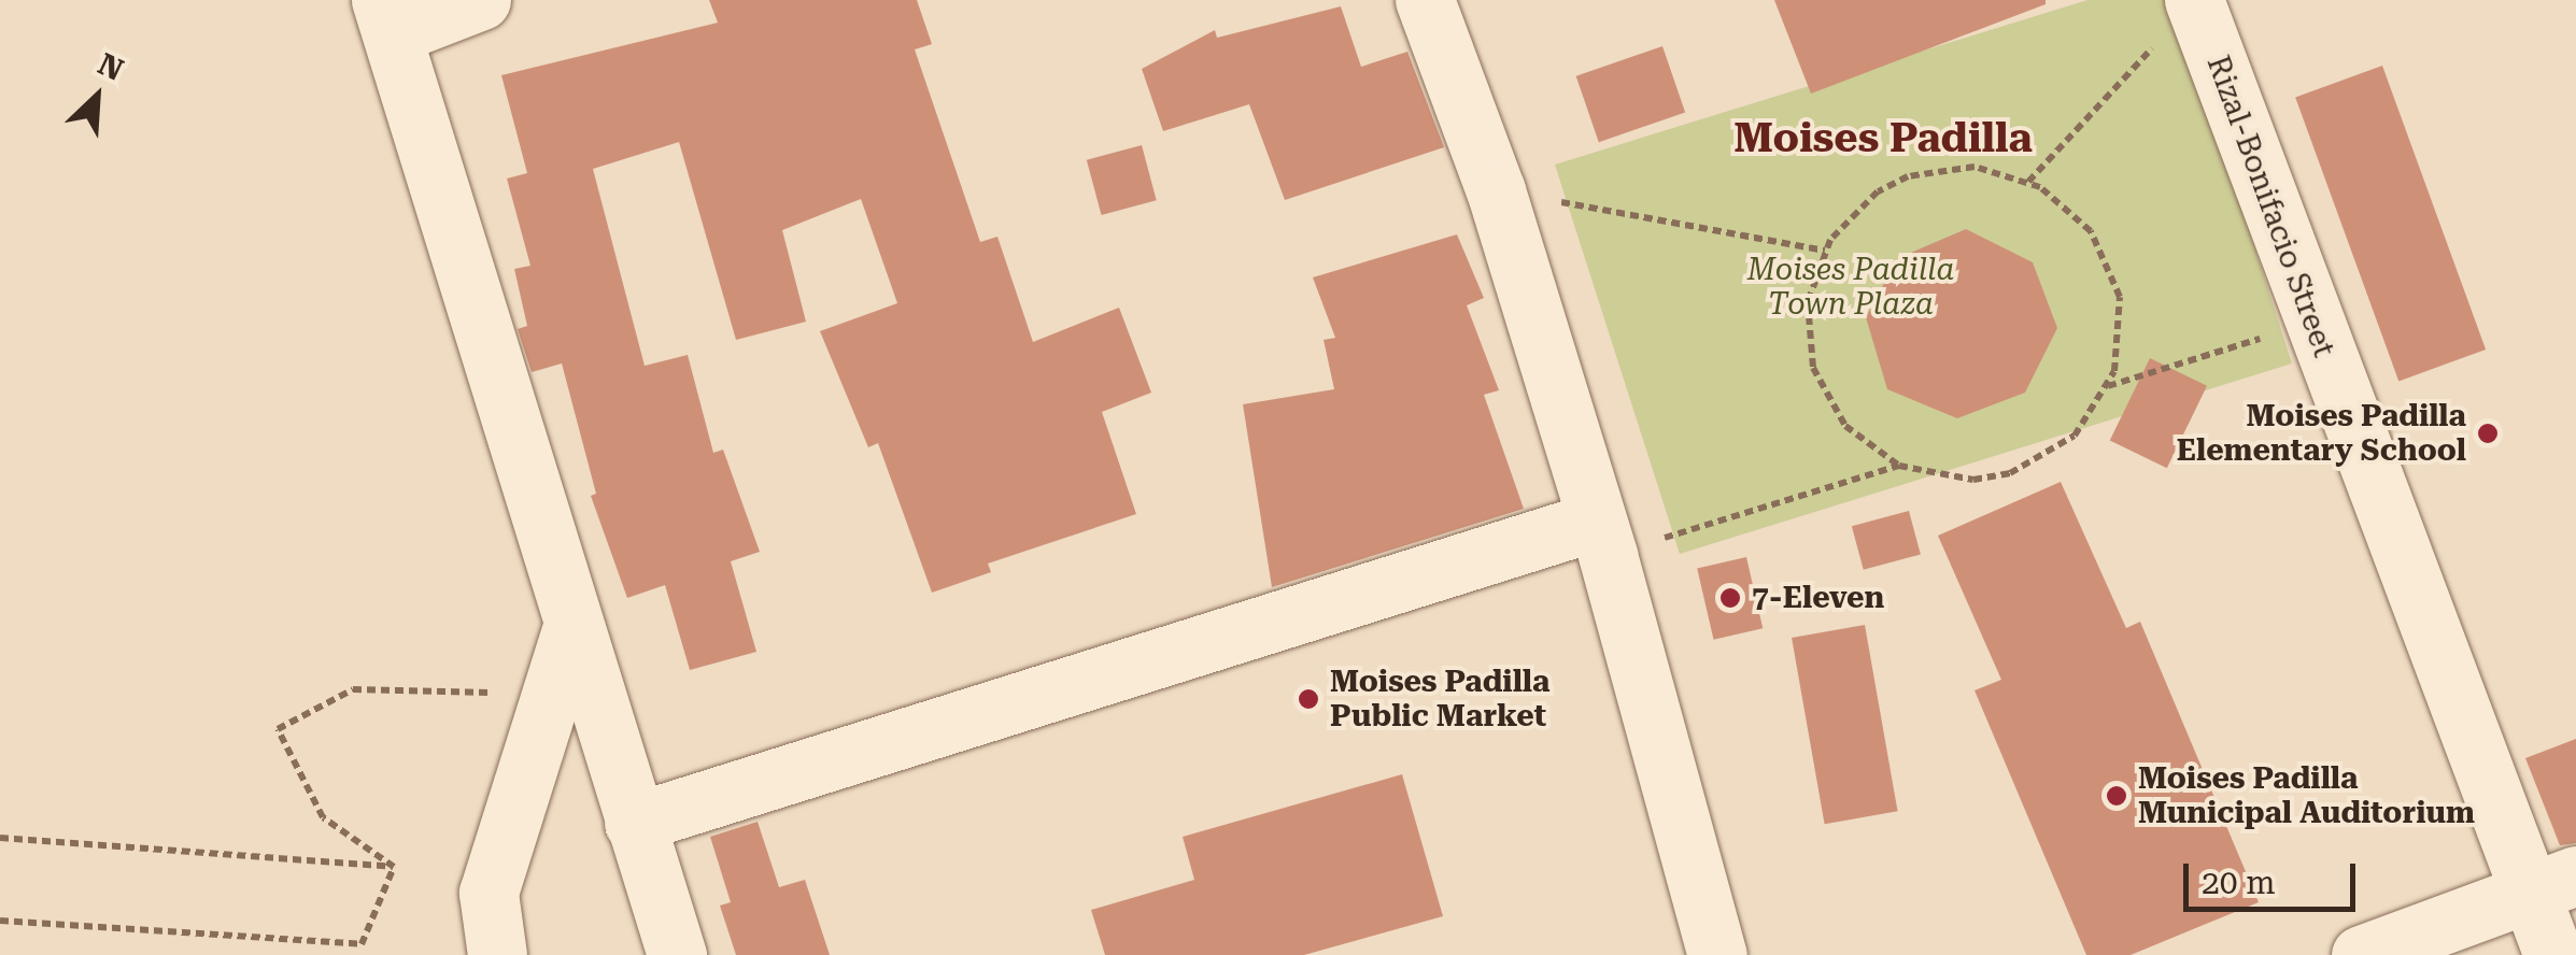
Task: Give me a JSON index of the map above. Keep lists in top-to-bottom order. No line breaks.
{"streets":{"street":["Rizal-Bonifacio Street"]},"districts":["Moises Padilla"],"parks":["Moises Padilla Town Plaza"],"places":["Moises Padilla Elementary School","7-Eleven","Moises Padilla Public Market","Moises Padilla Municipal Auditorium"],"scale_bar":"20 m","north":"top right"}
